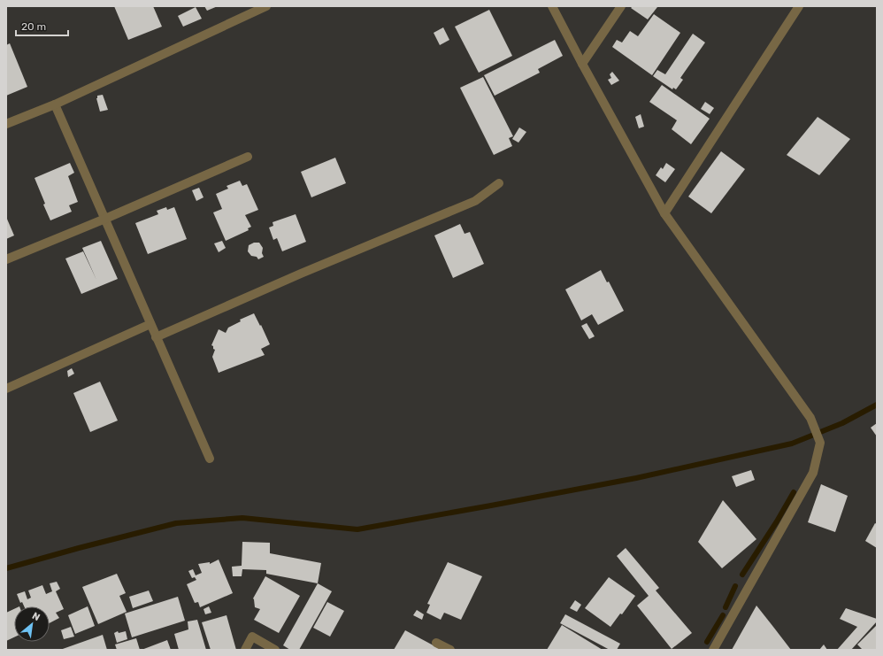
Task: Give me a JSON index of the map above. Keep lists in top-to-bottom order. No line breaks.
{"scale_bar":"20 m","north":"top right"}
